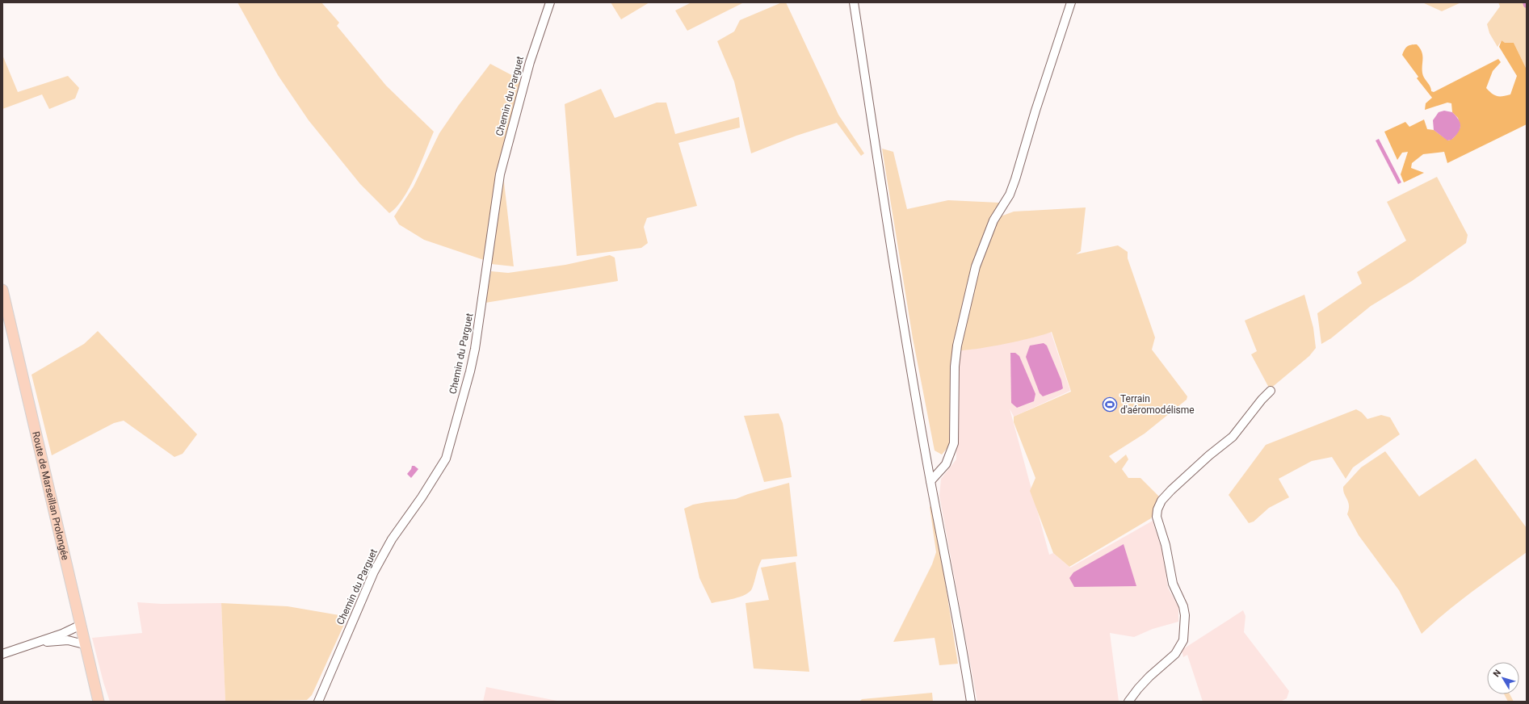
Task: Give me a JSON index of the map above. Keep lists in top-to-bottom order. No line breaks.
{"streets":{"main road":["Route de Marseillan Prolongée"],"street":["Chemin du Parguet"]},"places":{"sports":["Terrain d'aéromodélisme"]},"north":"top left"}
